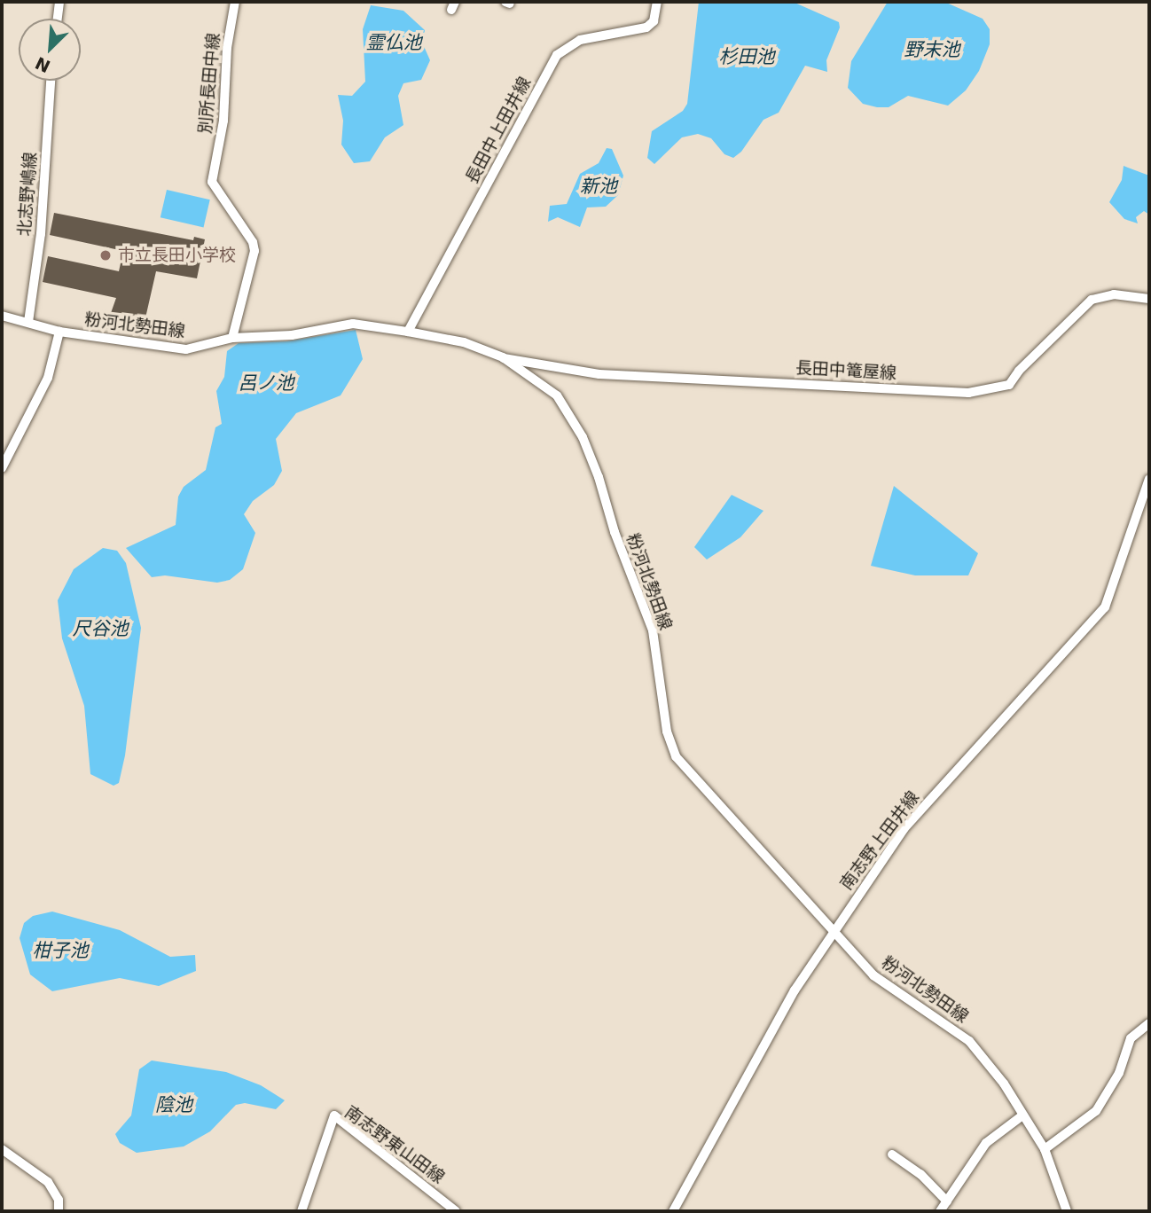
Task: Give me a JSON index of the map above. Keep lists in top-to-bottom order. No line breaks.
{"streets":{"street":["別所長田中線","長田中上田井線","北志野嶋線","粉河北勢田線","長田中篭屋線","南志野上田井線","南志野東山田線"]},"crossings":[["別所長田中線","粉河北勢田線"],["長田中上田井線","粉河北勢田線"],["北志野嶋線","粉河北勢田線"],["粉河北勢田線","長田中篭屋線"],["粉河北勢田線","南志野上田井線"]],"water":["霊仏池","野末池","杉田池","新池","呂ノ池","尺谷池","柑子池","陰池"],"places":["市立長田小学校"],"north":"bottom left"}
